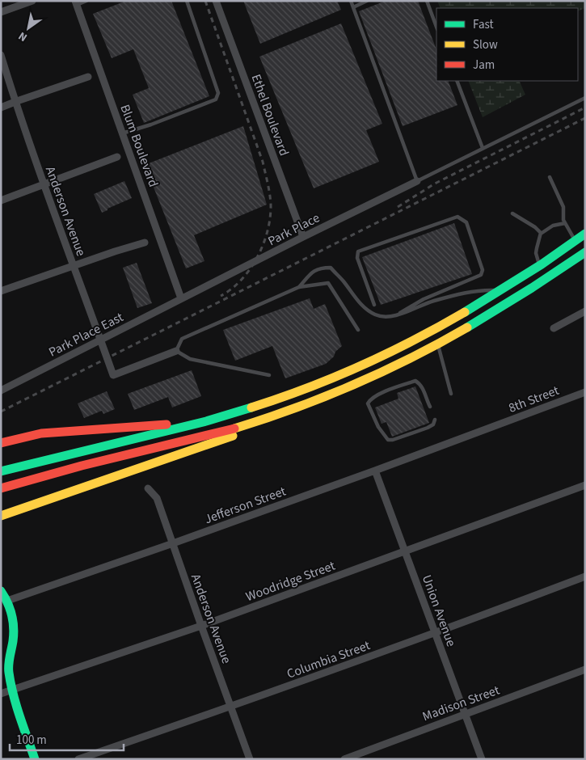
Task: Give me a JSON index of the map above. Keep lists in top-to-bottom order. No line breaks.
{"streets":{"street":["Ethel Boulevard","Blum Boulevard","Anderson Avenue","Park Place","Park Place East","8th Street","Jefferson Street","Woodridge Street","Union Avenue","Columbia Street","Madison Street"]},"crossings":[["Ethel Boulevard","Park Place"],["Blum Boulevard","Park Place"],["Blum Boulevard","Park Place East"],["Anderson Avenue","Park Place East"],["Anderson Avenue","Jefferson Street"],["Anderson Avenue","Woodridge Street"],["Anderson Avenue","Columbia Street"],["Park Place","Park Place East"],["8th Street","Jefferson Street"],["Jefferson Street","Union Avenue"],["Woodridge Street","Union Avenue"],["Union Avenue","Columbia Street"],["Union Avenue","Madison Street"]],"legend":["Fast","Slow","Jam"],"scale_bar":"100 m","north":"bottom left"}
